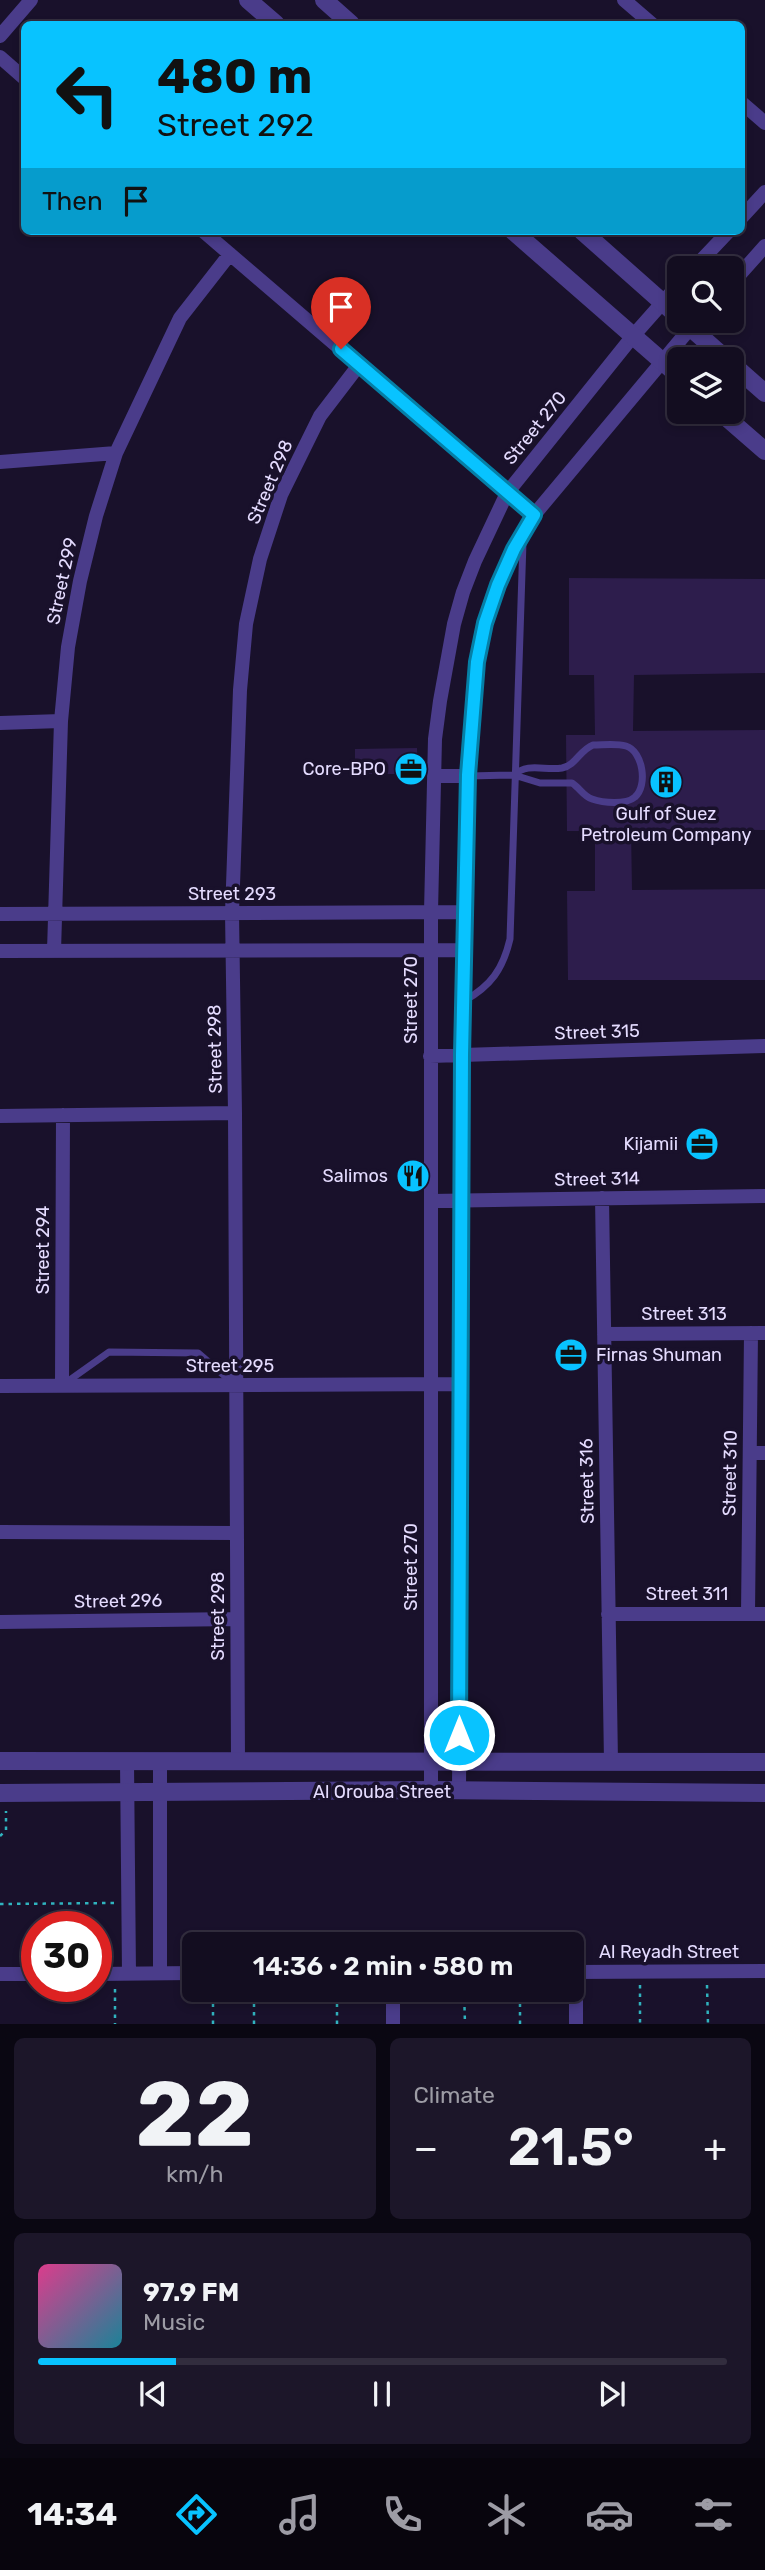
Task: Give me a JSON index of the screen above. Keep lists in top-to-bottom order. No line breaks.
{"streets":{"street":["Street 270","Street 298","Street 299","Street 293","Street 315","Street 314","Street 294","Street 313","Street 295","Street 310","Street 316","Street 311","Street 296","Al Orouba Street","Al Reyadh Street"]},"crossings":[["Street 270","Street 293"],["Street 270","Street 315"],["Street 270","Street 314"],["Street 270","Street 295"],["Street 270","Al Orouba Street"],["Street 298","Street 293"],["Street 298","Street 295"],["Street 298","Street 296"],["Street 298","Al Orouba Street"],["Street 299","Street 293"],["Street 314","Street 316"],["Street 294","Street 295"],["Street 313","Street 310"],["Street 313","Street 316"],["Street 310","Street 311"],["Street 316","Street 311"],["Street 316","Al Orouba Street"]],"places":{"office":["Core-BPO","Kijamii","Firnas Shuman"],"building":["Gulf of Suez Petroleum Company"],"restaurant":["Salimos"]},"page":{"turn":["480 m","Street 292"],"then":"Then","limit":"30","trip":"14:36 · 2 min · 580 m","tile":[["22","km/h"],"Climate"],"heat":["−","21.5°","+"],"song":["97.9 FM","Music"],"tabs":"14:34"}}
